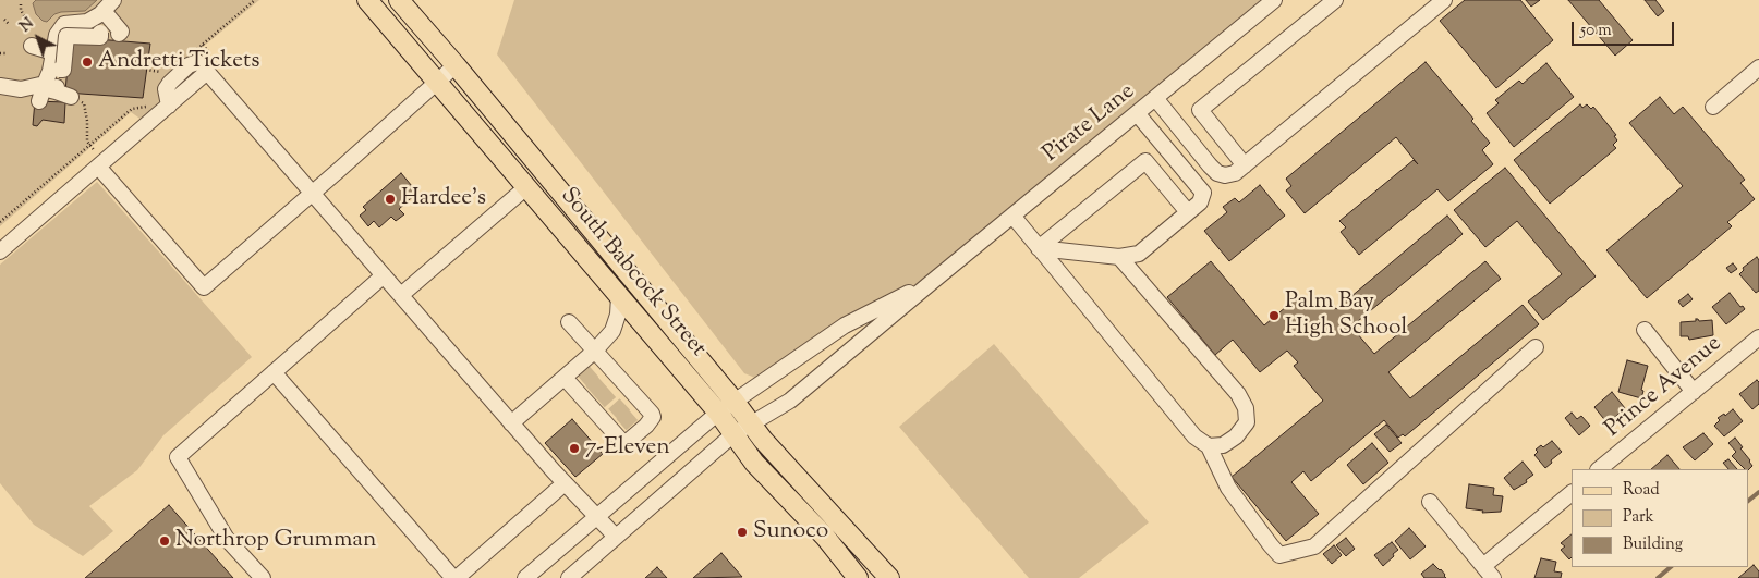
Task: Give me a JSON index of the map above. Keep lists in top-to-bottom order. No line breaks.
{"streets":{"main road":["South Babcock Street"],"street":["Pirate Lane","Prince Avenue"]},"crossings":[["Pirate Lane","South Babcock Street"]],"places":["Andretti Tickets","Hardee's","Palm Bay High School","7-Eleven","Sunoco","Northrop Grumman"],"legend":["Road","Park","Building"],"scale_bar":"50 m","north":"top left"}
